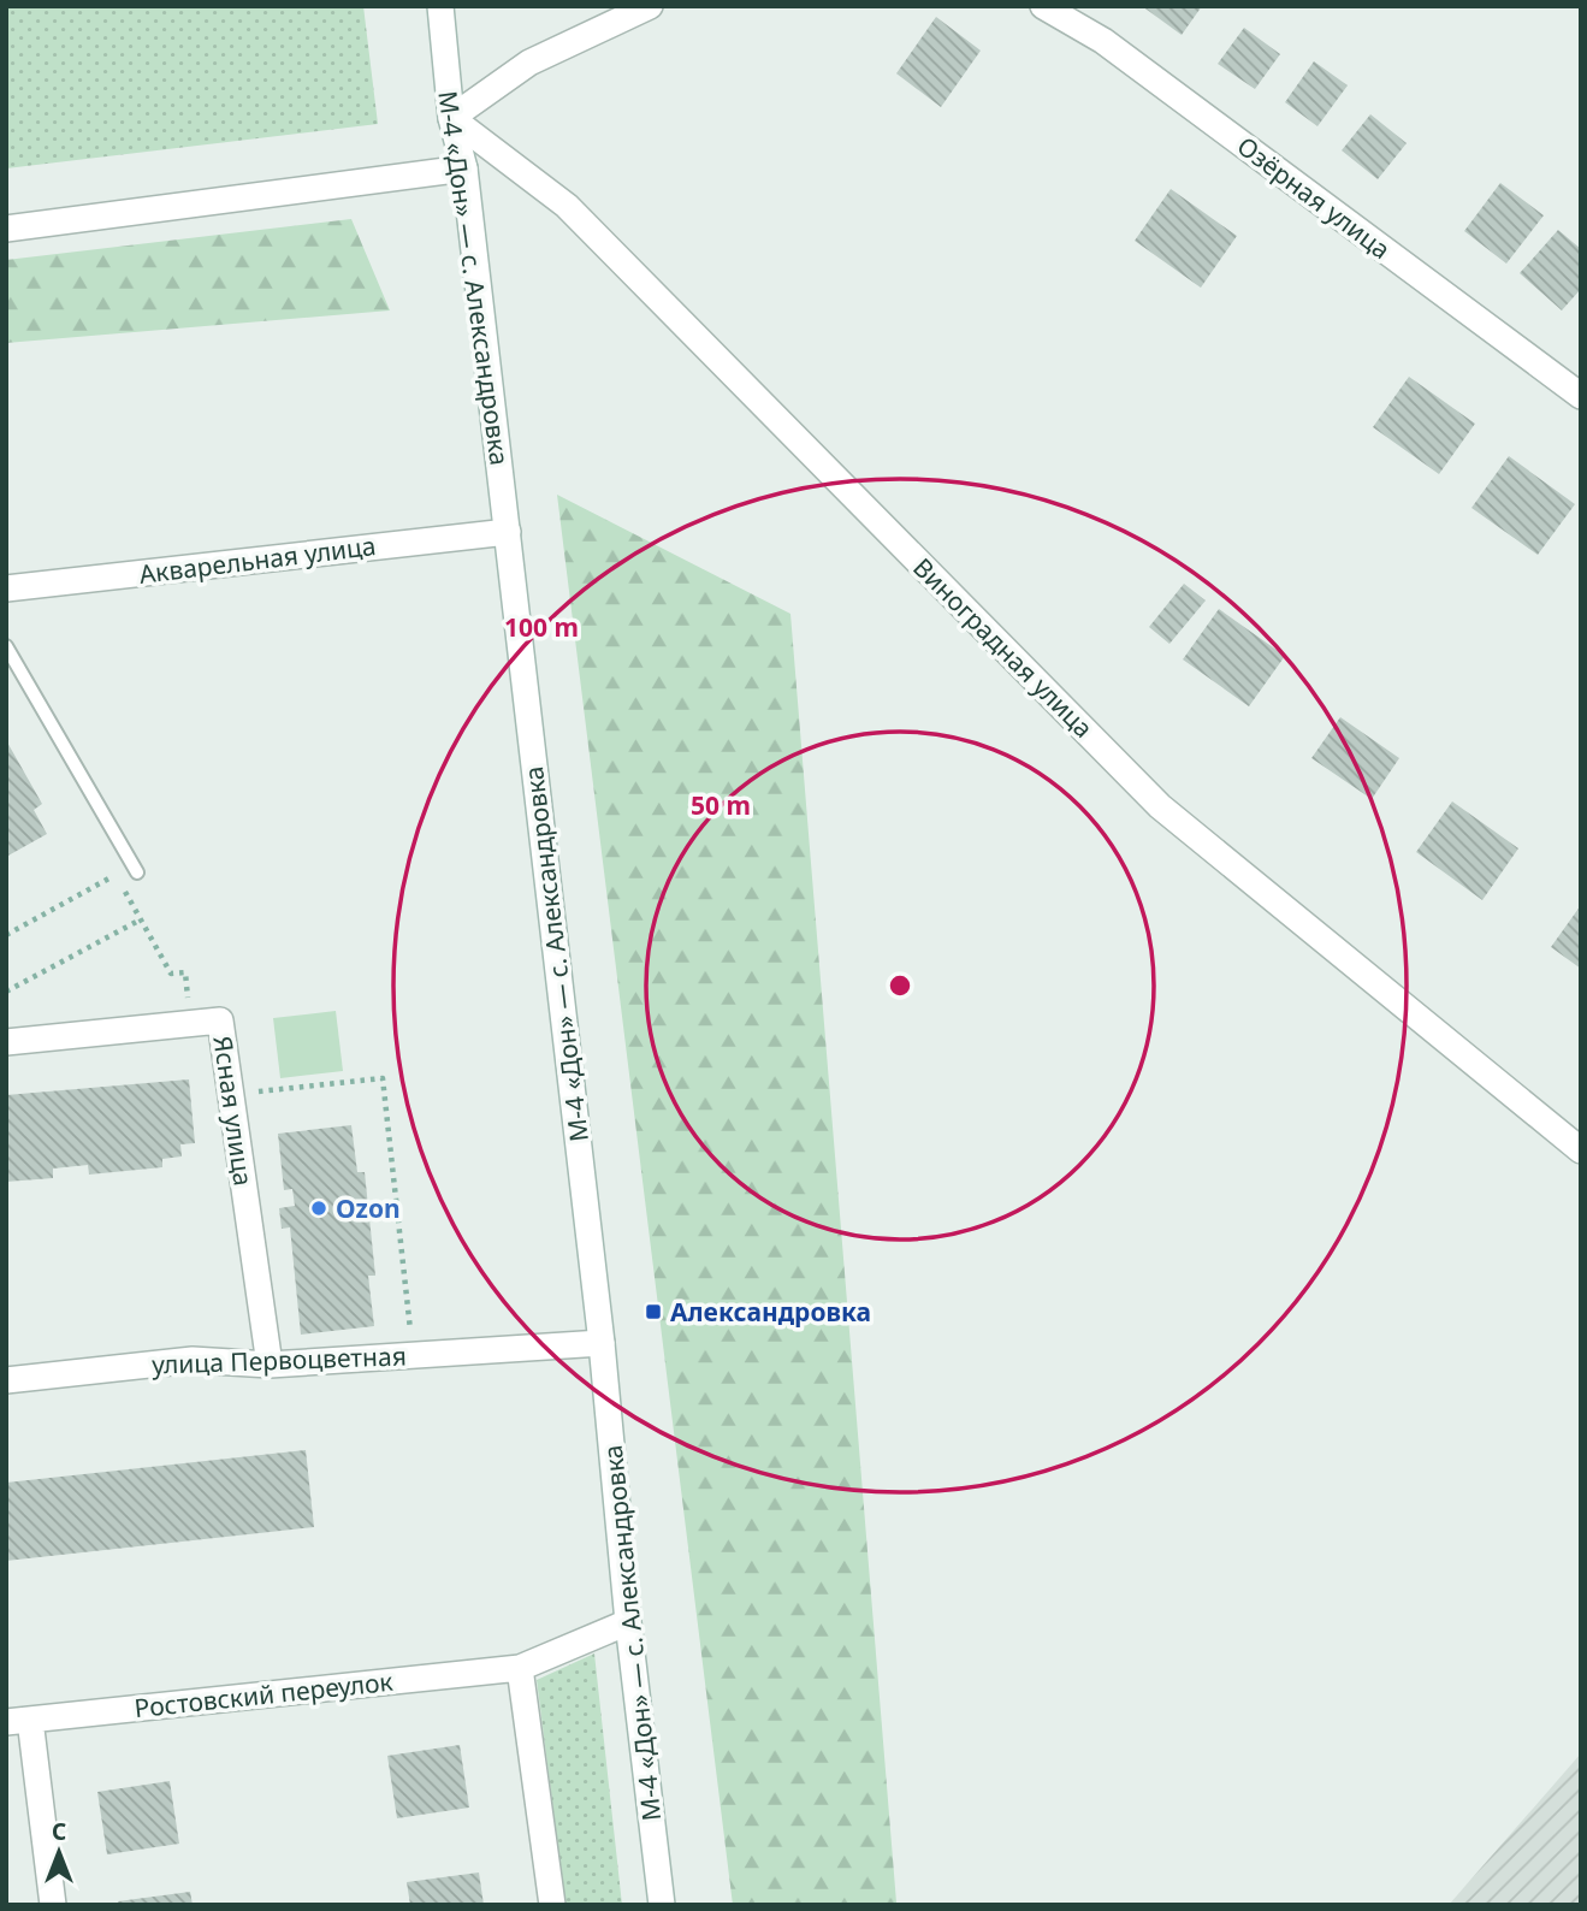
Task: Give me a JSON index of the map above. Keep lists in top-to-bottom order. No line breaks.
{"streets":{"street":["Озёрная улица","М-4 «Дон» — с. Александровка","Акварельная улица","Виноградная улица","Ясная улица","улица Первоцветная","Ростовский переулок"]},"crossings":[["М-4 «Дон» — с. Александровка","Акварельная улица"],["М-4 «Дон» — с. Александровка","Виноградная улица"],["М-4 «Дон» — с. Александровка","улица Первоцветная"],["М-4 «Дон» — с. Александровка","Ростовский переулок"],["Ясная улица","улица Первоцветная"]],"places":{"other":["Ozon"],"transit":["Александровка"]},"north":"top","rings":["100 m","50 m"]}
